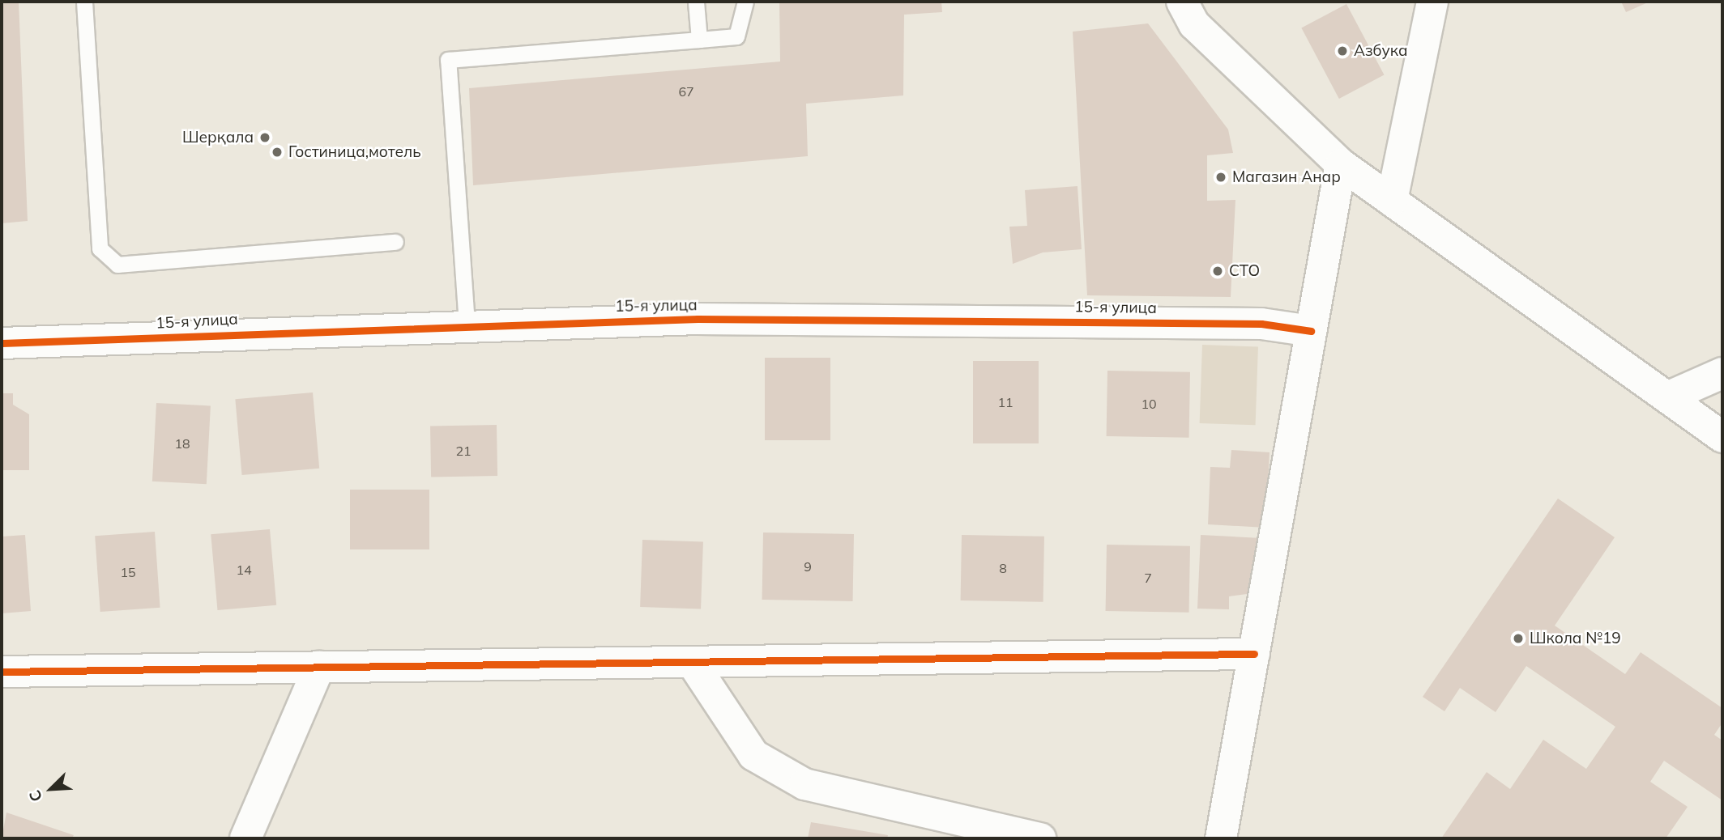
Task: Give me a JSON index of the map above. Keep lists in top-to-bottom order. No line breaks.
{"streets":{"street":["15-я улица"]},"places":["Азбука","Шерқала","Гостиница,мотель","Магазин Анар","СТО","Школа №19"],"house_numbers":["67","11","10","18","21","9","8","14","15","7"],"north":"bottom left"}
